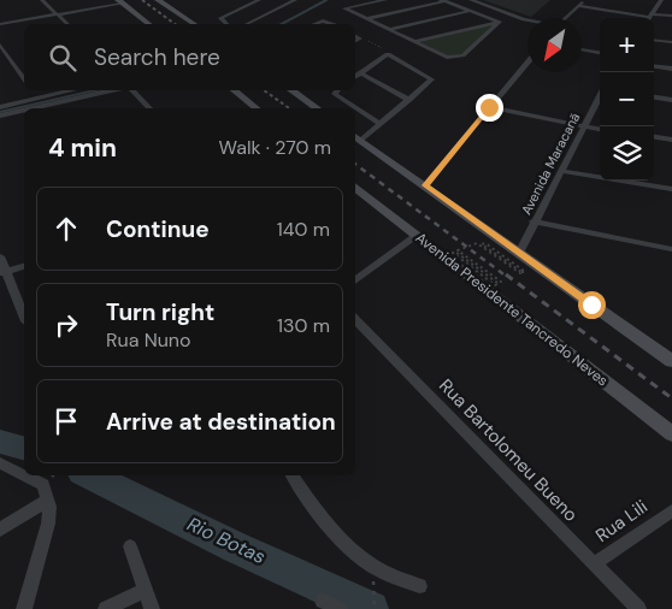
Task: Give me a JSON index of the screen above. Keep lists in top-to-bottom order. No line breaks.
{"streets":{"main road":["Avenida Presidente Tancredo Neves"],"street":["Avenida Maracanã","Rua Bartolomeu Bueno","Rua Lili"]},"crossings":[["Rua Bartolomeu Bueno","Rua Lili"]],"water":["Rio Botas"],"north":"bottom left","page":{"map_buttons":["+","−"],"search":"Search here","heading":["4 min","Walk · 270 m"],"list":[["Continue","140 m"],["Turn right","Rua Nuno","130 m"],"Arrive at destination"]}}
